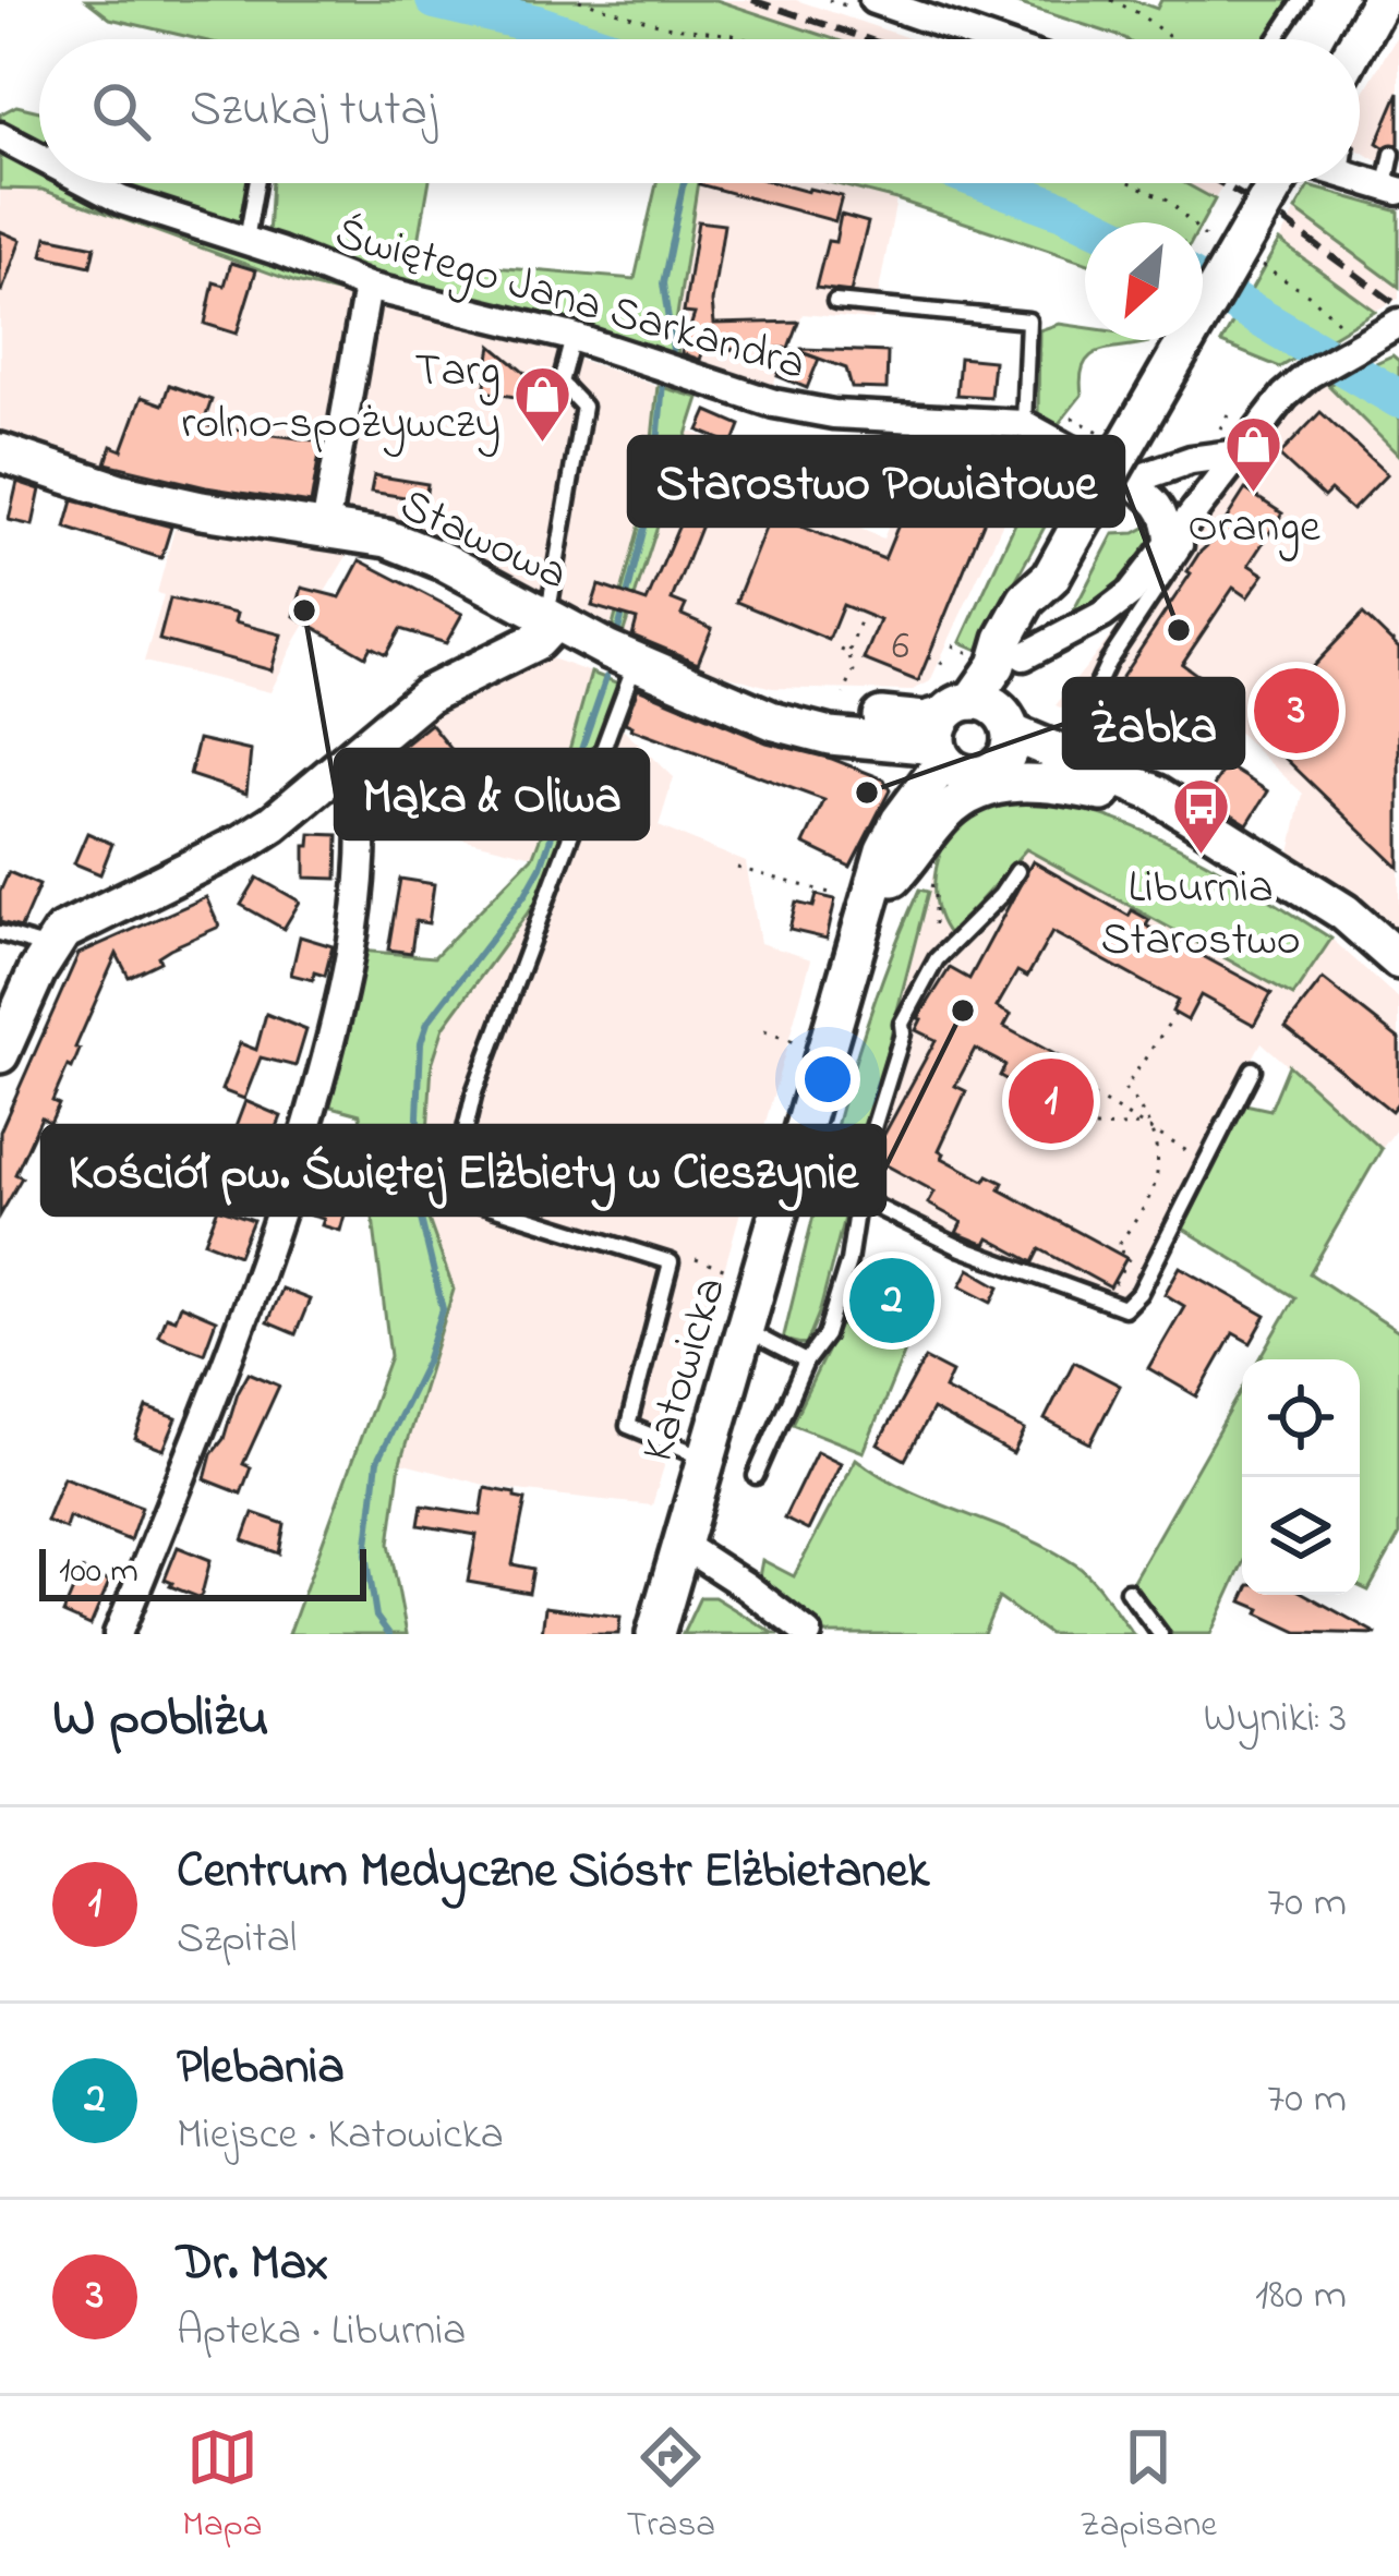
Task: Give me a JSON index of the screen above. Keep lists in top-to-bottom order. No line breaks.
{"streets":{"street":["Świętego Jana Sarkandra","Stawowa","Katowicka"]},"crossings":[["Stawowa","Katowicka"]],"places":{"shop":["Targ rolno-spożywczy","Orange"],"other":["Mąka & Oliwa","Starostwo Powiatowe","Żabka","Kościół pw. Świętej Elżbiety w Cieszynie"],"bus stop":["Liburnia Starostwo"]},"house_numbers":["6"],"scale_bar":"100 m","north":"bottom left","page":{"search":"Szukaj tutaj","pins":["3","1","2"],"scale":"100 m","heading":["W pobliżu","Wyniki: 3"],"list":[{"mark":"1","name":"Centrum Medyczne Sióstr Elżbietanek","note":"Szpital","value":"70 m"},{"mark":"2","name":"Plebania","note":"Miejsce · Katowicka","value":"70 m"},{"mark":"3","name":"Dr. Max","note":"Apteka · Liburnia","value":"180 m"}],"nav":["Mapa","Trasa","Zapisane"]}}
